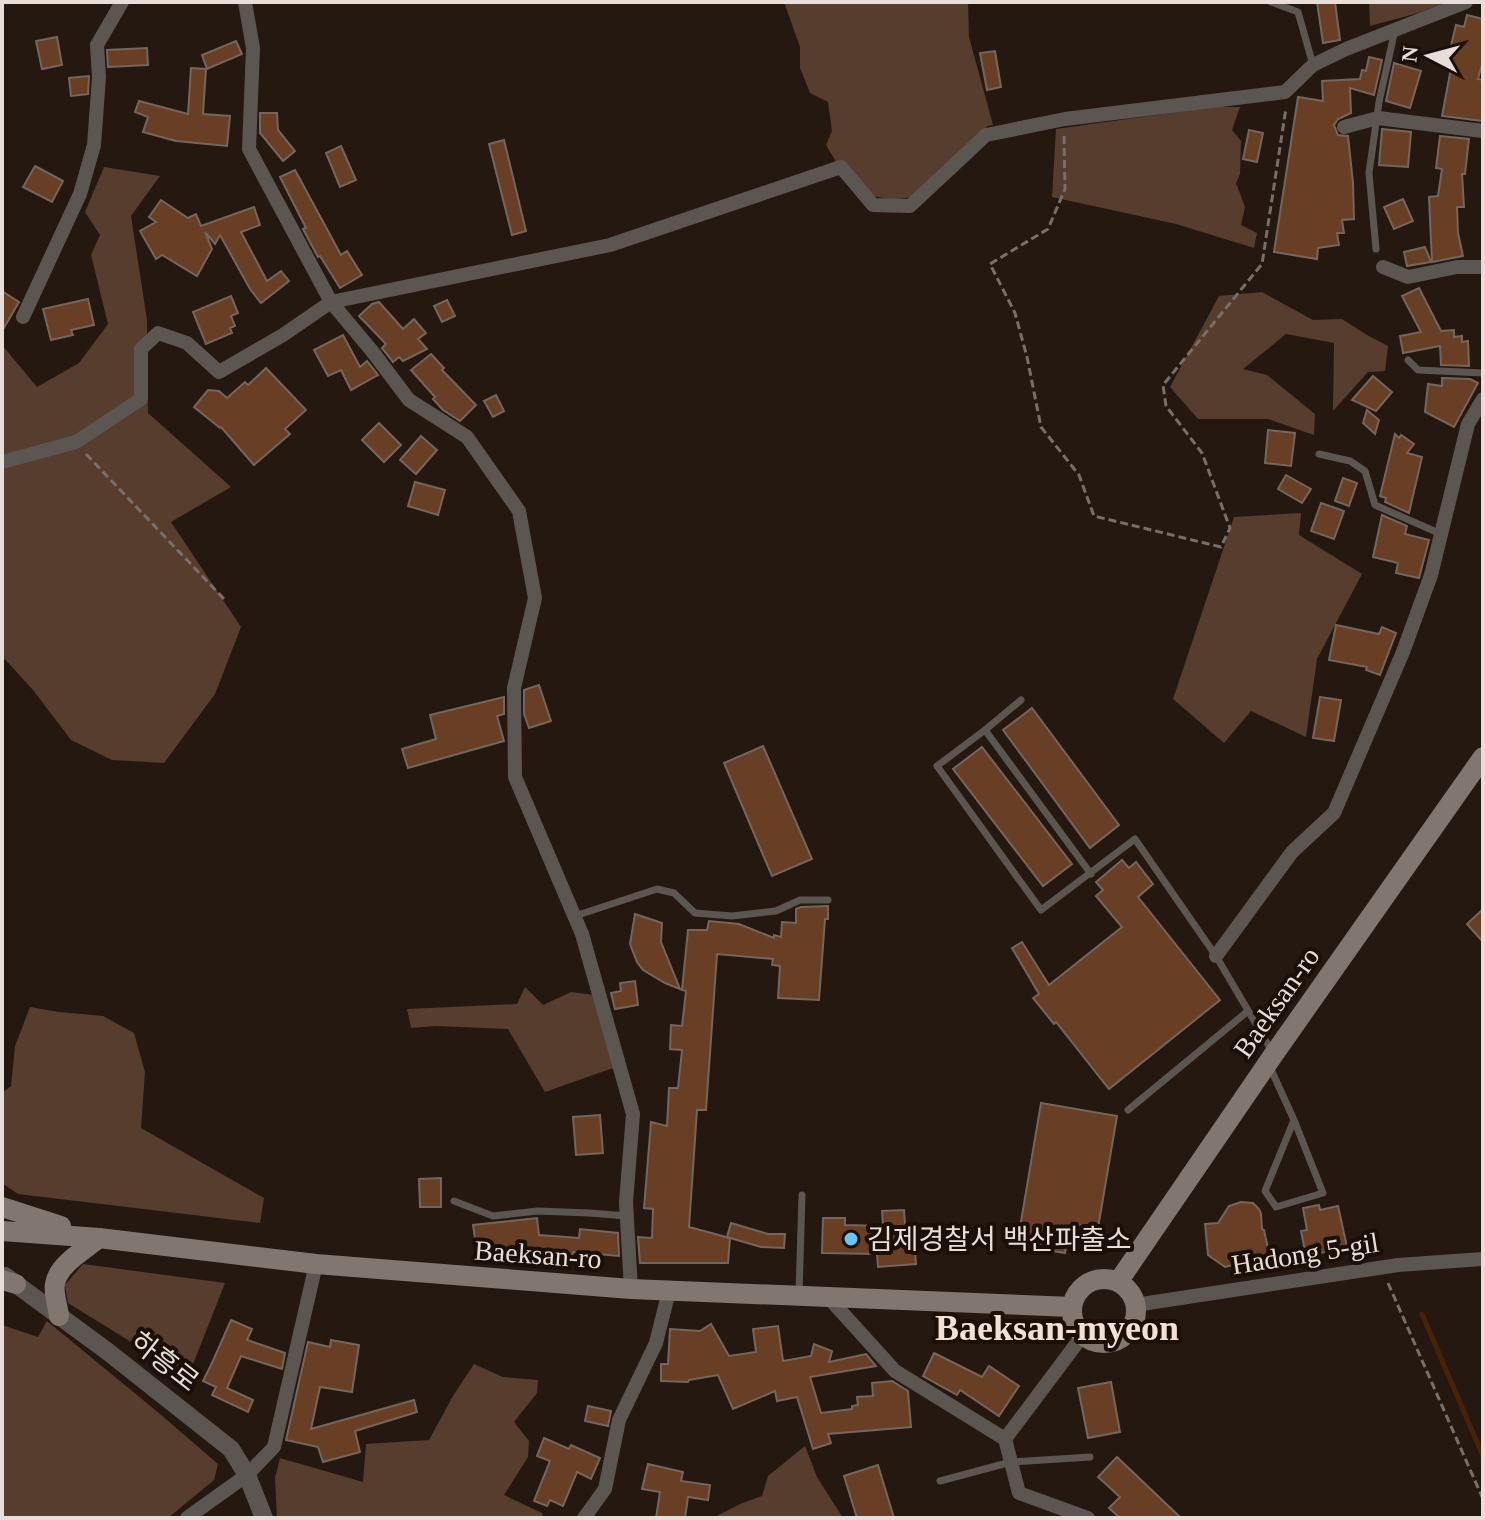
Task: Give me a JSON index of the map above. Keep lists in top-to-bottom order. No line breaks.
{"streets":{"main road":["Baeksan-ro"],"street":["Hadong 5-gil","하흥로"]},"crossings":[["Baeksan-ro","Hadong 5-gil"]],"districts":["Baeksan-myeon"],"places":["김제경찰서 백산파출소"],"north":"left"}
